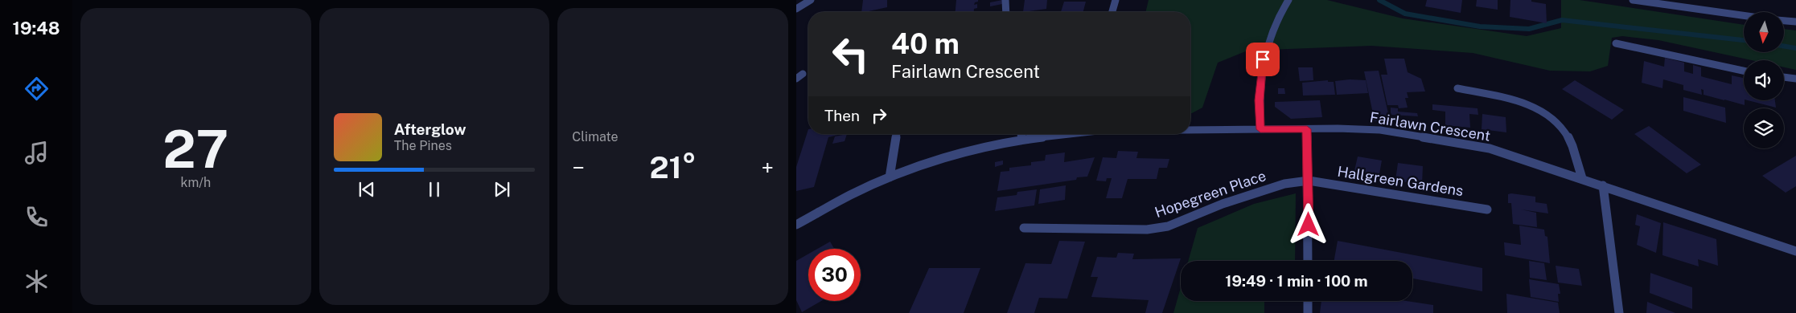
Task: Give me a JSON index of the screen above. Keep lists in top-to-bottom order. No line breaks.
{"streets":{"street":["Fairlawn Crescent","Hallgreen Gardens","Hopegreen Place"]},"crossings":[["Hallgreen Gardens","Hopegreen Place"]],"north":"bottom","page":{"tabs":"19:48","tile":[["27","km/h"],"Climate"],"turn":["40 m","Fairlawn Crescent"],"then":"Then","song":["Afterglow","The Pines"],"heat":["−","21°","+"],"limit":"30","trip":"19:49 · 1 min · 100 m"}}
